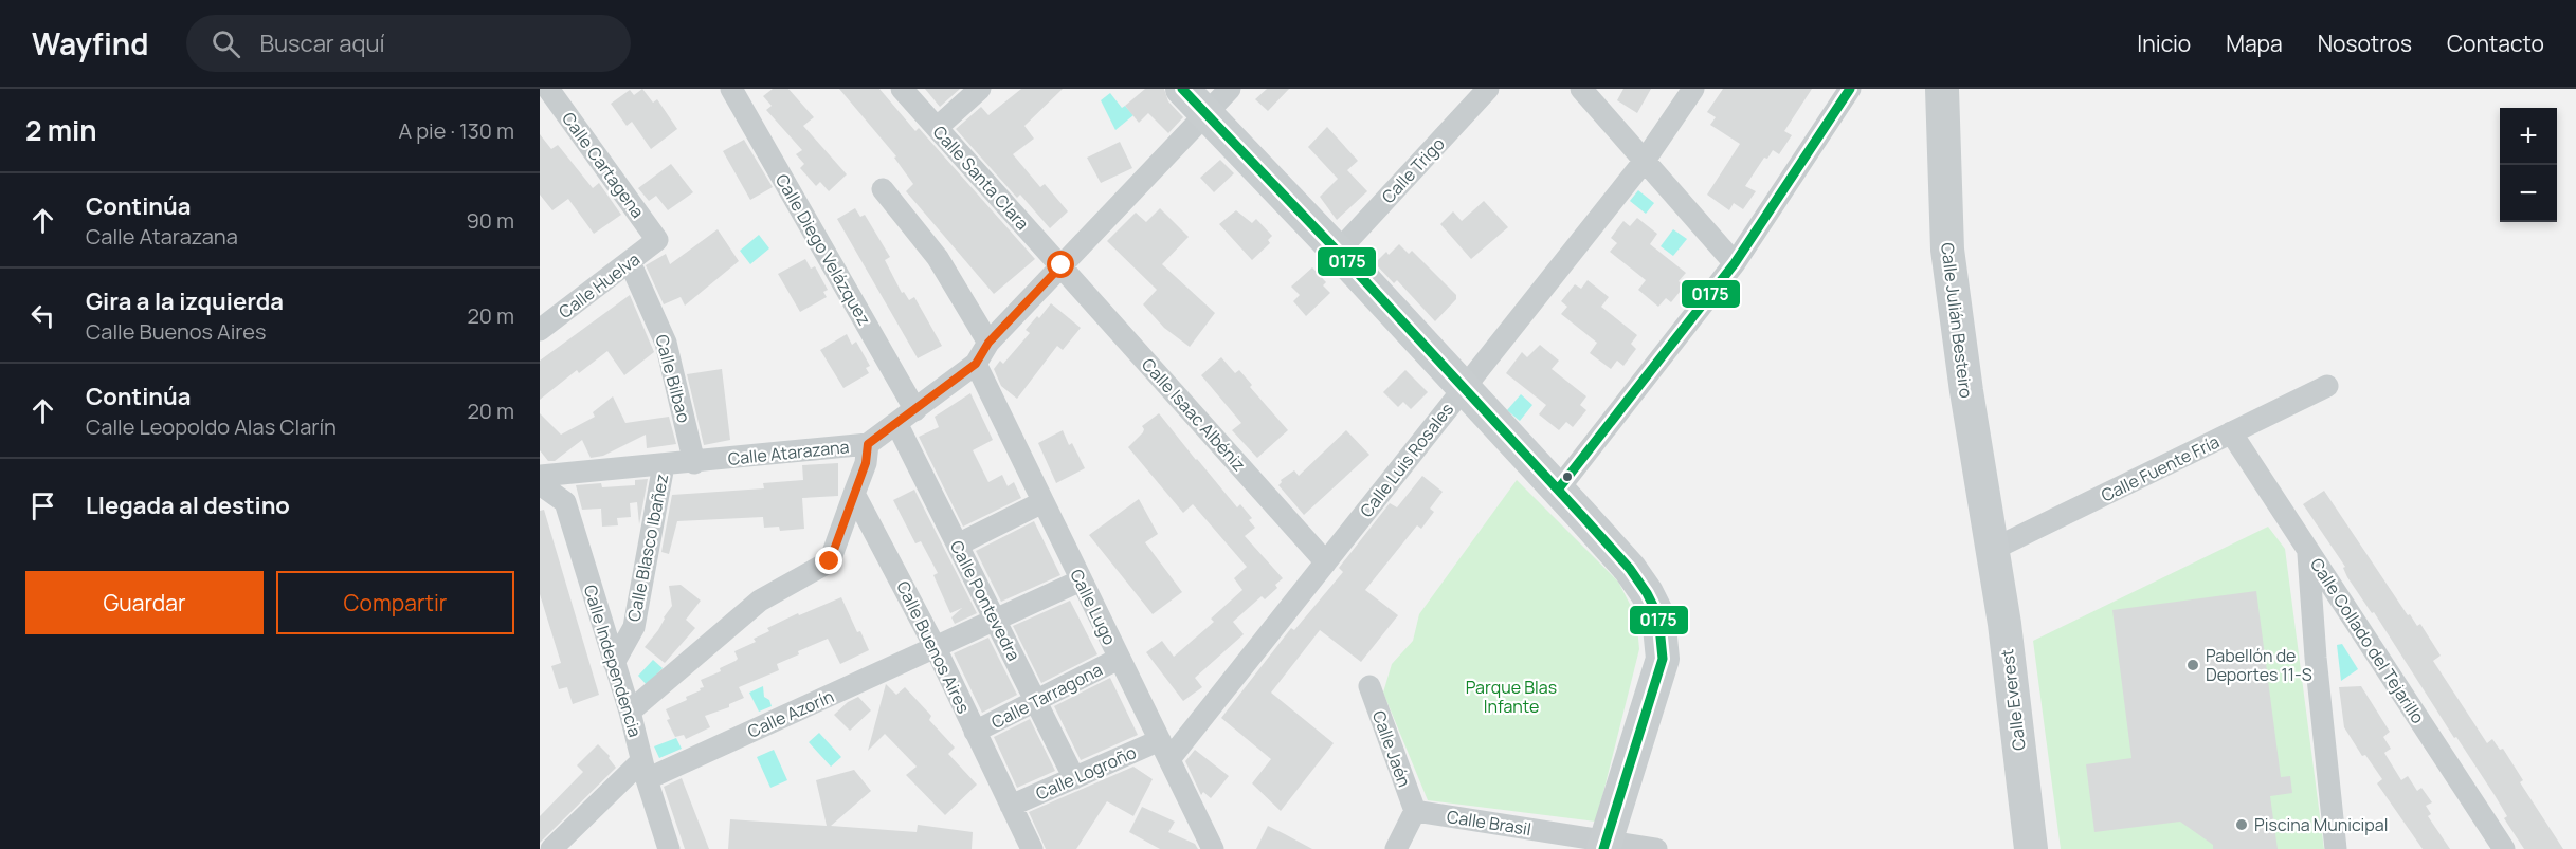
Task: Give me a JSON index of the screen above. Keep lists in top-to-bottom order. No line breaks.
{"streets":{"street":["Calle Cartagena","Calle Trigo","Calle Santa Clara","Calle Diego Velázquez","Calle Huelva","Calle Julián Besteiro","Calle Bilbao","Calle Isaac Albéniz","Calle Atarazana","Calle Luis Rosales","Calle Fuente Fría","Calle Blasco Ibañez","Calle Pontevedra","Calle Lugo","Calle Collado del Tejarillo","Calle Buenos Aires","Calle Independencia","Calle Tarragona","Calle Everest","Calle Azorín","Calle Jaén","Calle Logroño","Calle Brasil"]},"crossings":[["Calle Cartagena","Calle Huelva"],["Calle Santa Clara","Calle Isaac Albéniz"],["Calle Santa Clara","Calle Atarazana"],["Calle Diego Velázquez","Calle Atarazana"],["Calle Huelva","Calle Bilbao"],["Calle Julián Besteiro","Calle Fuente Fría"],["Calle Julián Besteiro","Calle Everest"],["Calle Bilbao","Calle Atarazana"],["Calle Isaac Albéniz","Calle Atarazana"],["Calle Isaac Albéniz","Calle Luis Rosales"],["Calle Atarazana","Calle Blasco Ibañez"],["Calle Atarazana","Calle Pontevedra"],["Calle Atarazana","Calle Lugo"],["Calle Luis Rosales","Calle Lugo"],["Calle Luis Rosales","Calle Logroño"],["Calle Fuente Fría","Calle Collado del Tejarillo"],["Calle Fuente Fría","Calle Everest"],["Calle Blasco Ibañez","Calle Independencia"],["Calle Pontevedra","Calle Tarragona"],["Calle Pontevedra","Calle Azorín"],["Calle Pontevedra","Calle Logroño"],["Calle Lugo","Calle Tarragona"],["Calle Lugo","Calle Azorín"],["Calle Lugo","Calle Logroño"],["Calle Buenos Aires","Calle Tarragona"],["Calle Buenos Aires","Calle Azorín"],["Calle Buenos Aires","Calle Logroño"],["Calle Independencia","Calle Azorín"],["Calle Jaén","Calle Brasil"]],"parks":["Parque Blas Infante"],"places":["Pabellón de Deportes 11-S","Piscina Municipal"],"lines":["transit line 0175"],"page":{"header":"Wayfind","search":"Buscar aquí","nav":["Inicio","Mapa","Nosotros","Contacto"],"heading":["2 min","A pie · 130 m"],"map_buttons":["+","−"],"list":[["Continúa","Calle Atarazana","90 m"],["Gira a la izquierda","Calle Buenos Aires","20 m"],["Continúa","Calle Leopoldo Alas Clarín","20 m"],"Llegada al destino"],"buttons":["Guardar","Compartir"]}}
